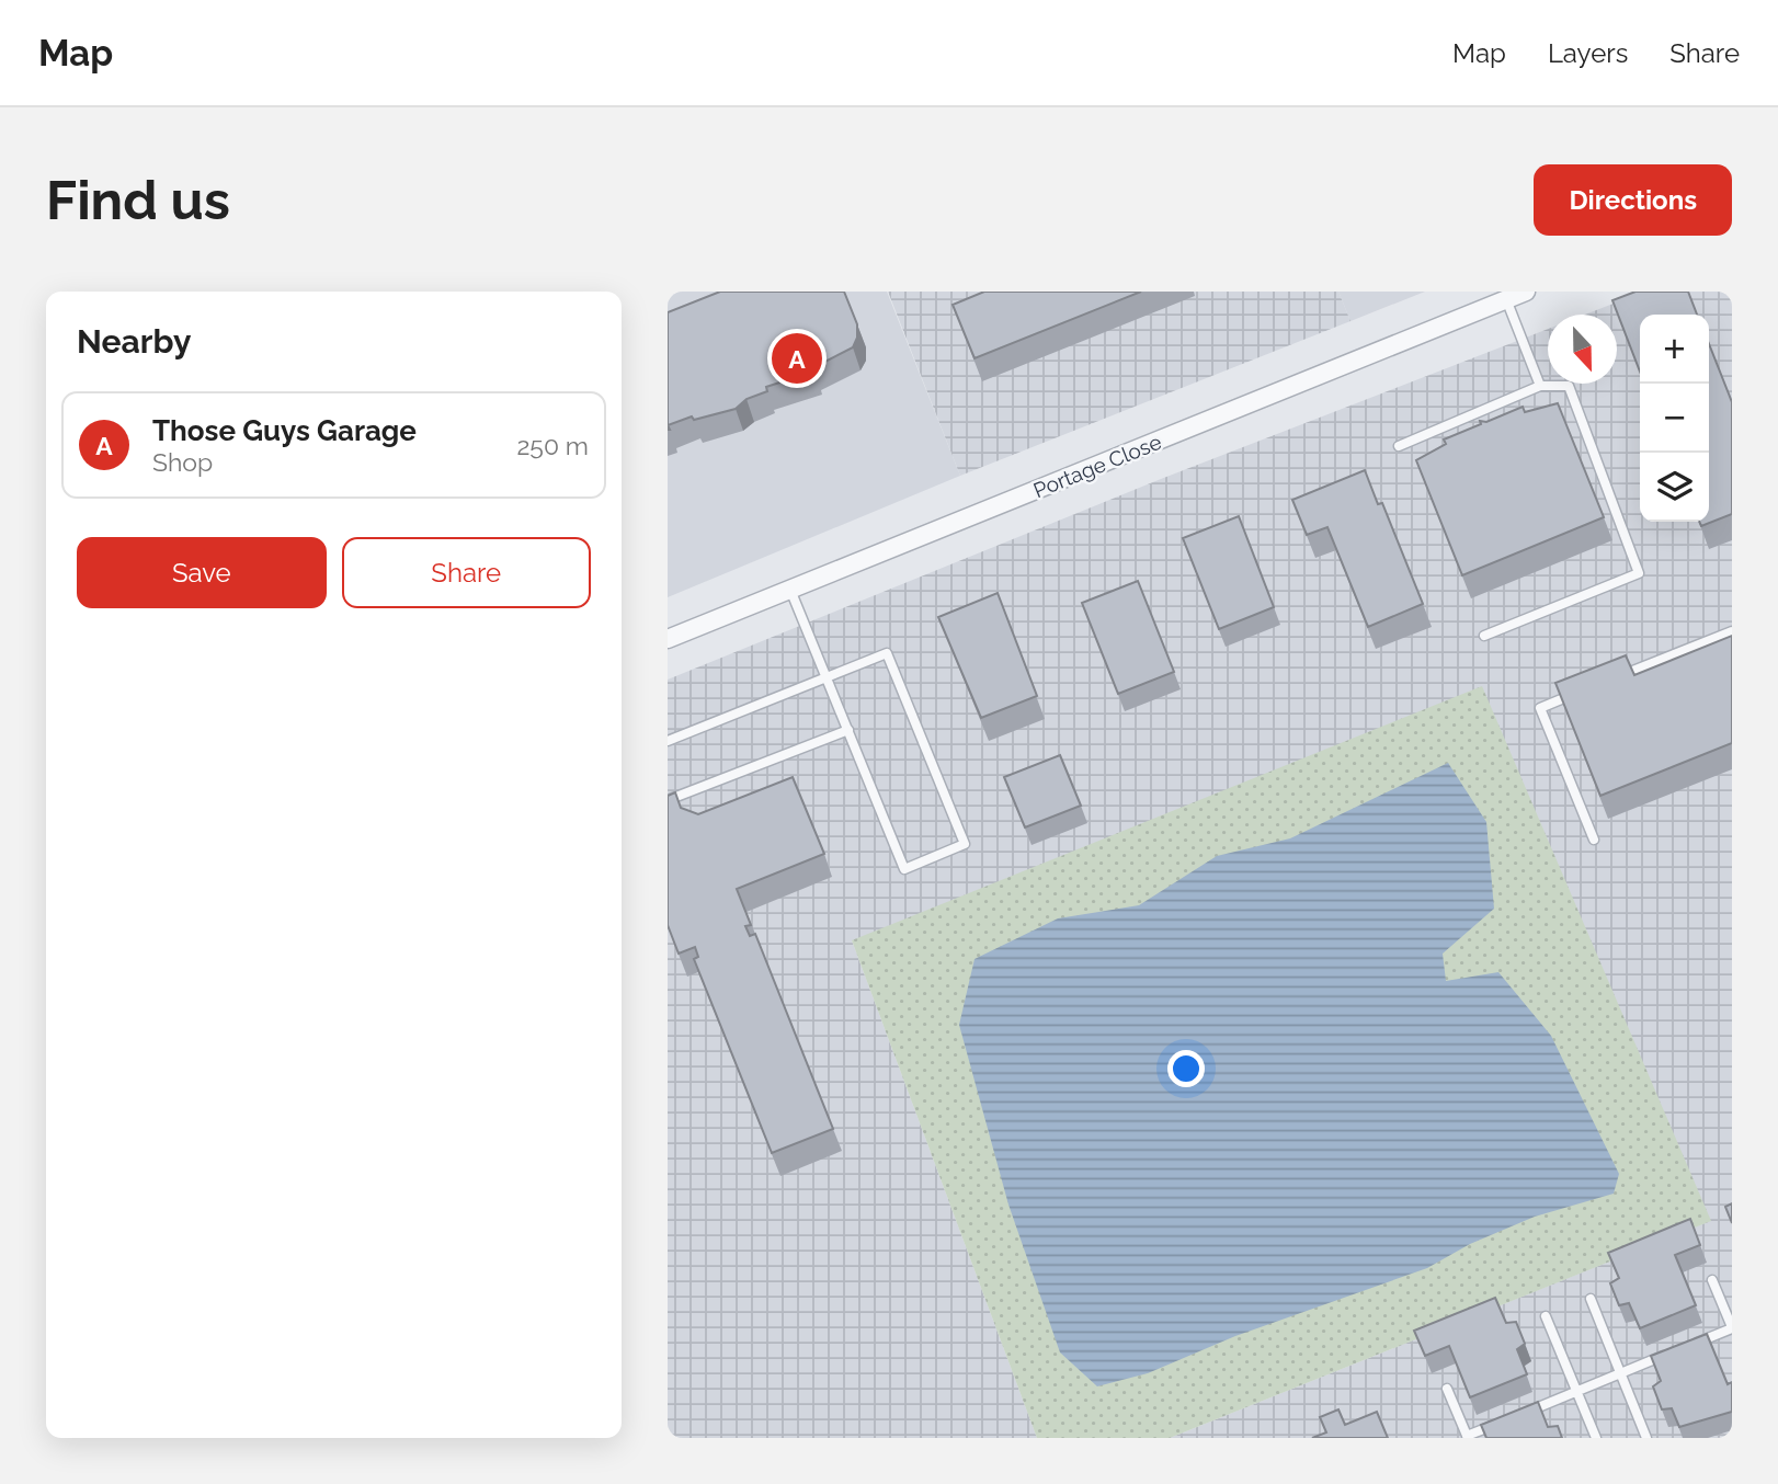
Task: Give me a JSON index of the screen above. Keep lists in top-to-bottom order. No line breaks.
{"streets":{"street":["Portage Close"]},"north":"bottom","page":{"header":"Map","nav":["Map","Layers","Share"],"buttons":["Directions",["Save","Share"]],"title":"Find us","heading":"Nearby","map_buttons":["+","−"],"pins":"A","list":[{"mark":"A","name":"Those Guys Garage","note":"Shop","value":"250 m"}]}}
